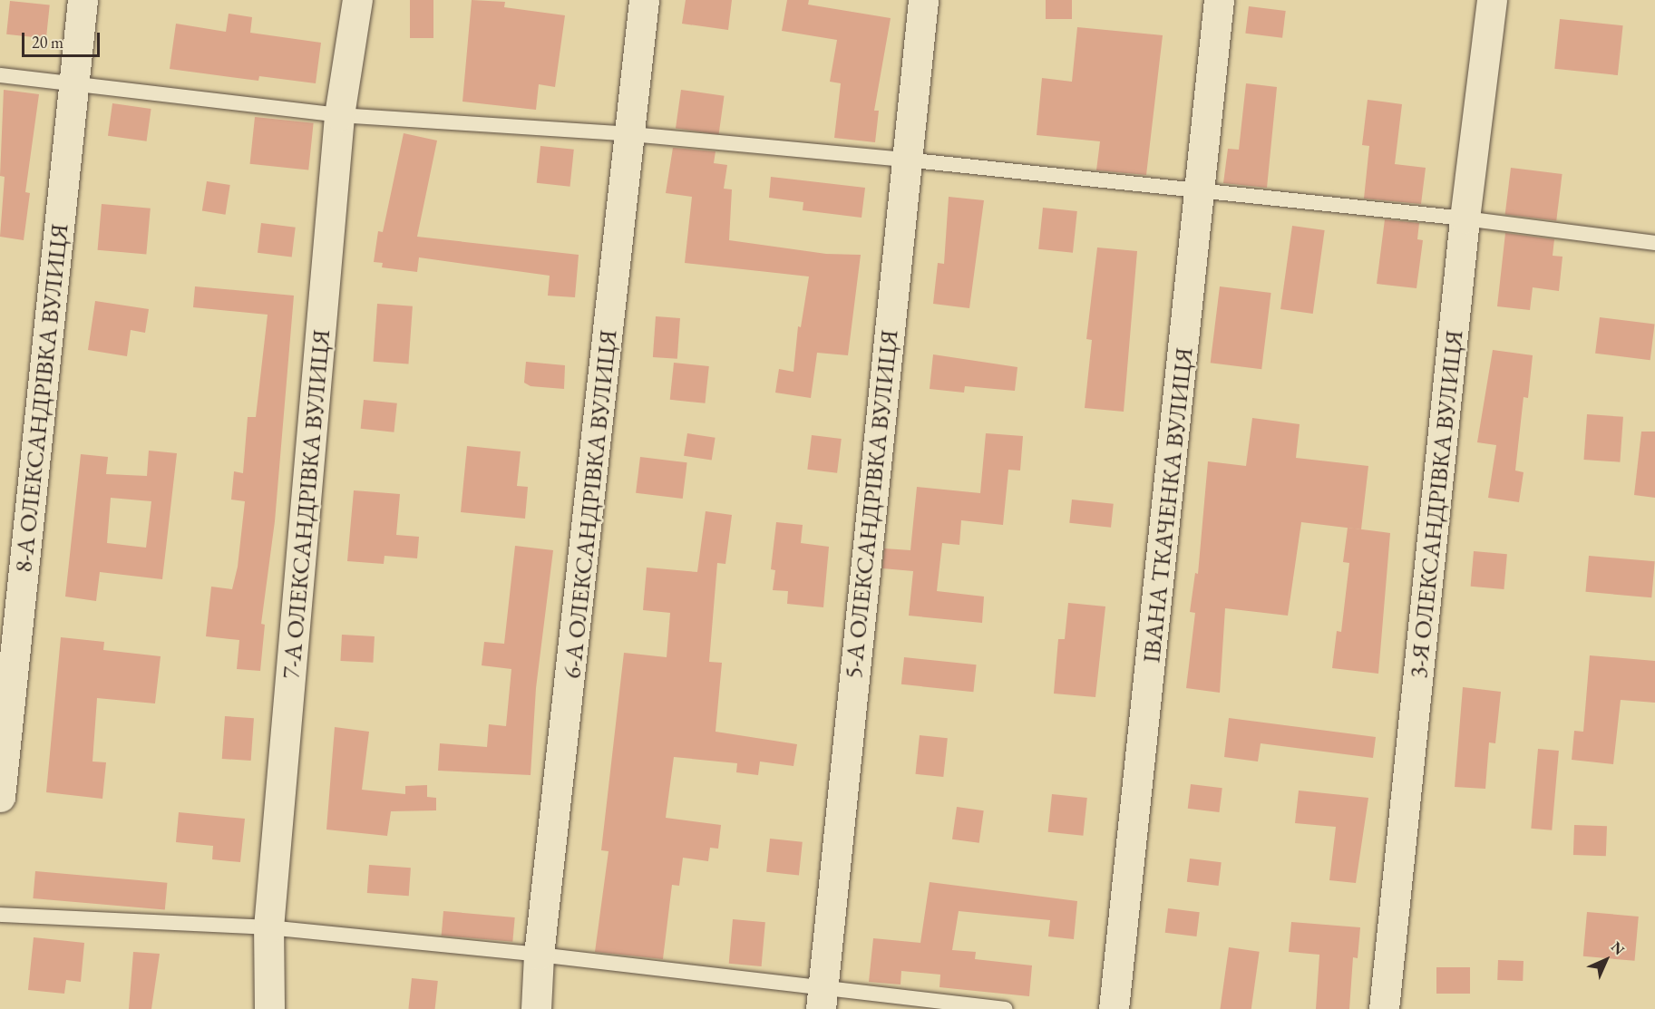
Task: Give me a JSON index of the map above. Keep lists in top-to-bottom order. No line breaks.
{"streets":{"street":["8-А ОЛЕКСАНДРІВКА ВУЛИЦЯ","7-А ОЛЕКСАНДРІВКА ВУЛИЦЯ","6-А ОЛЕКСАНДРІВКА ВУЛИЦЯ","5-А ОЛЕКСАНДРІВКА ВУЛИЦЯ","3-Я ОЛЕКСАНДРІВКА ВУЛИЦЯ","ІВАНА ТКАЧЕНКА ВУЛИЦЯ"]},"scale_bar":"20 m","north":"top right"}
